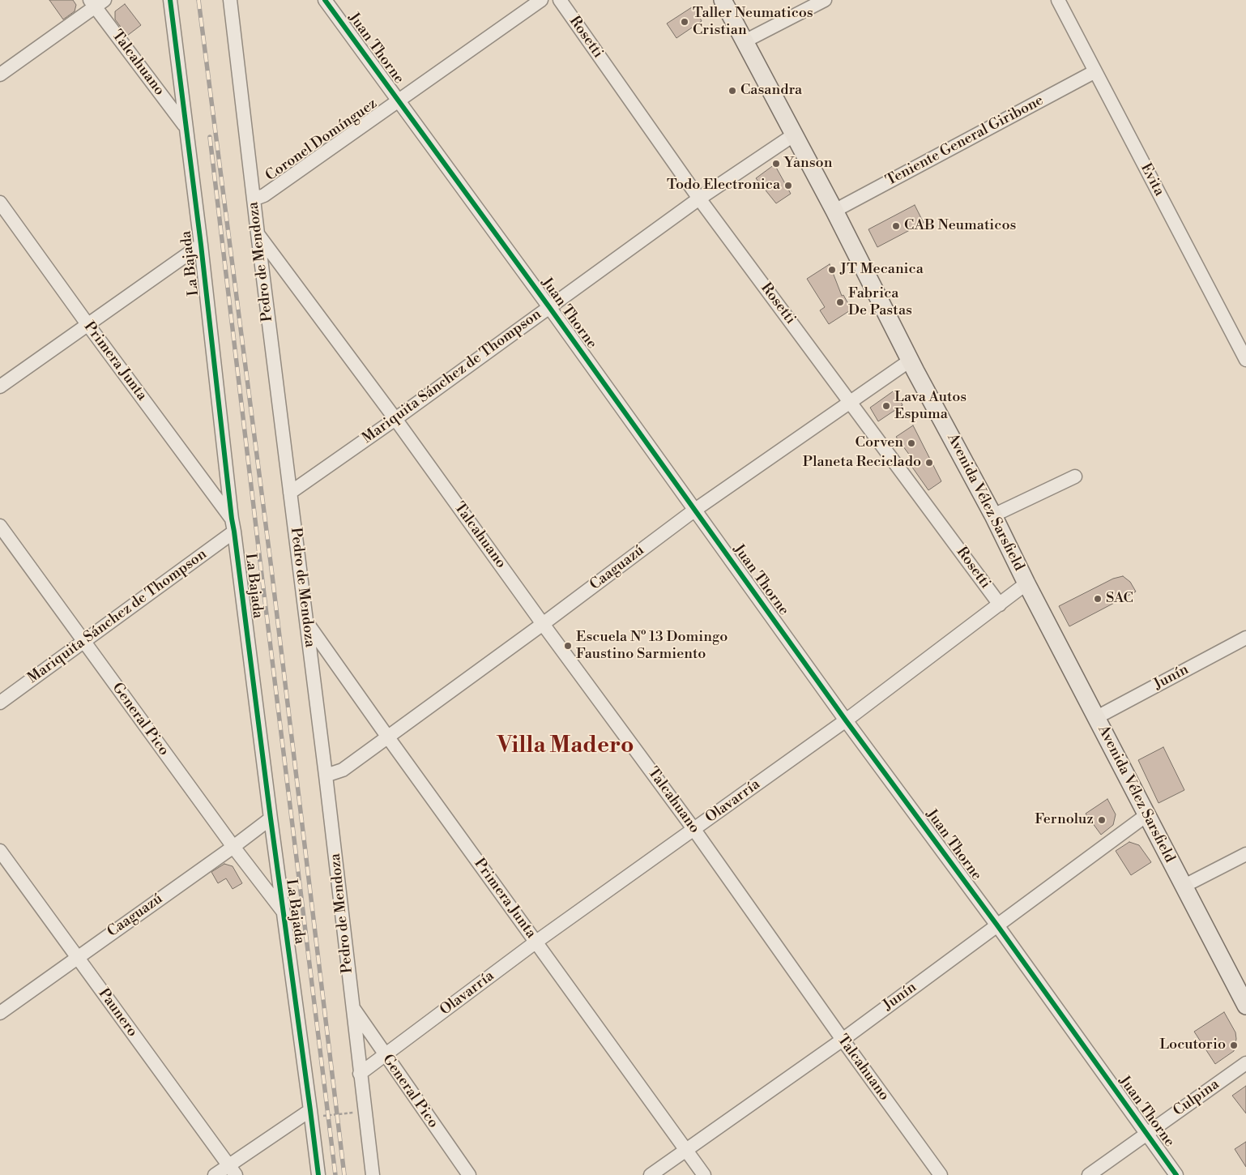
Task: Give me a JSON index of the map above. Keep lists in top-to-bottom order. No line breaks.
{"streets":{"main road":["Avenida Vélez Sarsfield"],"street":["Rosetti","Juan Thorne","Talcahuano","Coronel Domínguez","Teniente General Giribone","Evita","Pedro de Mendoza","La Bajada","Primera Junta","Mariquita Sánchez de Thompson","Caaguazú","Junín","General Pico","Olavarría","Paunero","Culpina"]},"crossings":[["Rosetti","Mariquita Sánchez de Thompson"],["Rosetti","Caaguazú"],["Rosetti","Olavarría"],["Juan Thorne","Coronel Domínguez"],["Juan Thorne","Mariquita Sánchez de Thompson"],["Juan Thorne","Caaguazú"],["Juan Thorne","Junín"],["Juan Thorne","Olavarría"],["Juan Thorne","Culpina"],["Talcahuano","Pedro de Mendoza"],["Talcahuano","La Bajada"],["Talcahuano","Mariquita Sánchez de Thompson"],["Talcahuano","Caaguazú"],["Talcahuano","Junín"],["Talcahuano","Olavarría"],["Coronel Domínguez","Pedro de Mendoza"],["Teniente General Giribone","Evita"],["Teniente General Giribone","Avenida Vélez Sarsfield"],["Pedro de Mendoza","Primera Junta"],["Pedro de Mendoza","Mariquita Sánchez de Thompson"],["Pedro de Mendoza","Caaguazú"],["Pedro de Mendoza","General Pico"],["Pedro de Mendoza","Olavarría"],["La Bajada","Primera Junta"],["La Bajada","Mariquita Sánchez de Thompson"],["La Bajada","Caaguazú"],["La Bajada","General Pico"],["Primera Junta","Caaguazú"],["Primera Junta","Junín"],["Primera Junta","Olavarría"],["Mariquita Sánchez de Thompson","Avenida Vélez Sarsfield"],["Mariquita Sánchez de Thompson","General Pico"],["Avenida Vélez Sarsfield","Caaguazú"],["Avenida Vélez Sarsfield","Junín"],["Avenida Vélez Sarsfield","Olavarría"],["Caaguazú","General Pico"],["Caaguazú","Paunero"],["General Pico","Olavarría"]],"districts":["Villa Madero"],"places":["Taller Neumaticos Cristian","Casandra","Yanson","Todo Electronica","CAB Neumaticos","JT Mecanica","Fabrica De Pastas","Lava Autos Espuma","Corven","Planeta Reciclado","SAC","Escuela Nº 13 Domingo Faustino Sarmiento","Fernoluz","Locutorio"]}
